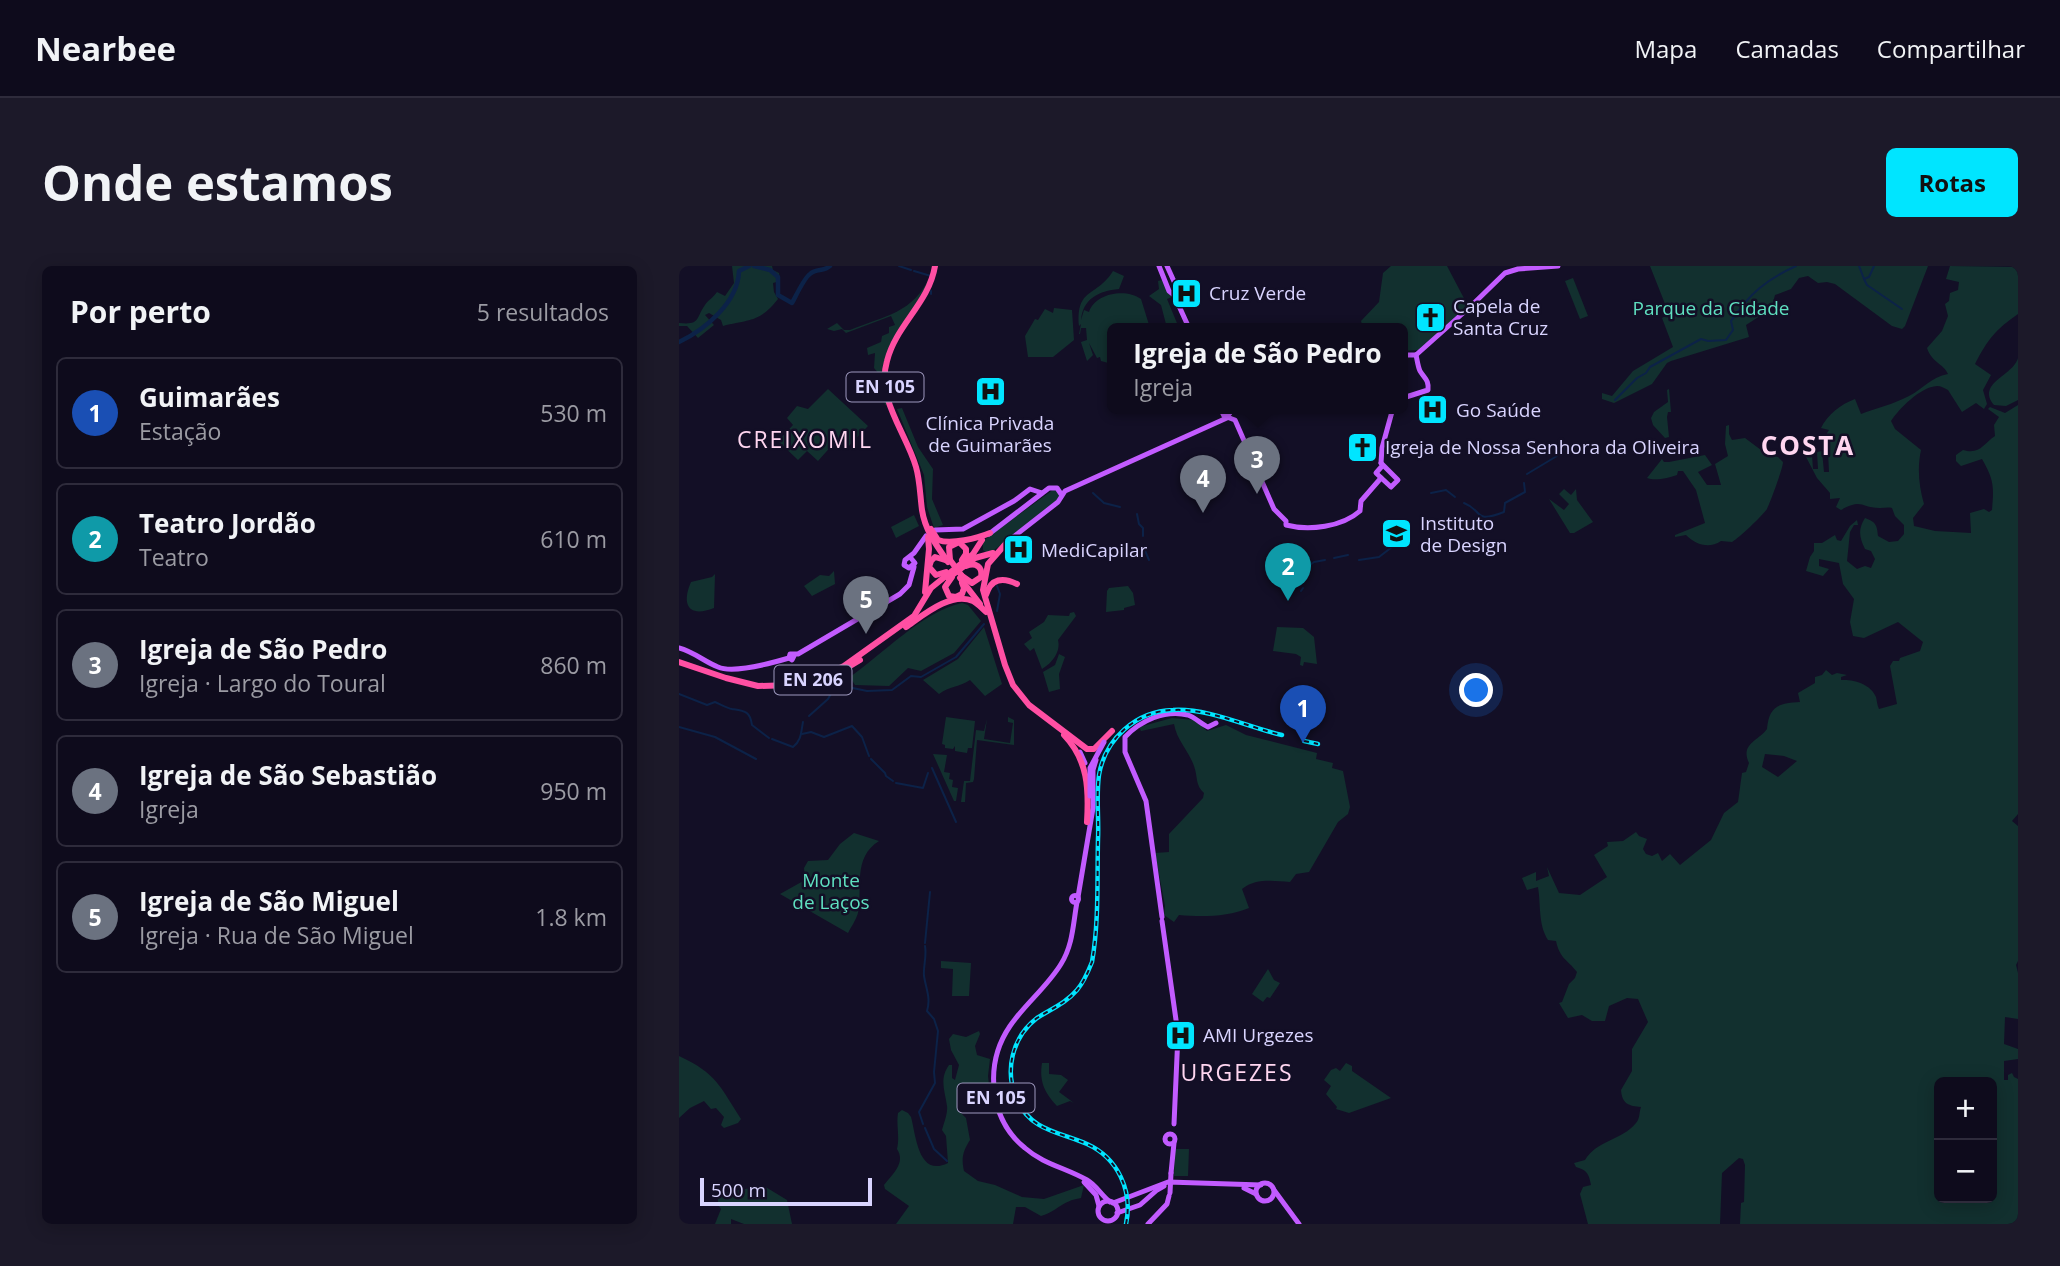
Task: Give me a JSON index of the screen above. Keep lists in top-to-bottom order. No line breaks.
{"streets":{"highway":["EN 105","EN 206"]},"crossings":[["EN 105","EN 206"]],"districts":["CREIXOMIL","COSTA","URGEZES"],"parks":["Parque da Cidade","Monte de Laços"],"places":{"hospital":["Cruz Verde","Clínica Privada de Guimarães","Go Saúde","MediCapilar","AMI Urgezes"],"church":["Capela de Santa Cruz","Igreja de Nossa Senhora da Oliveira"],"school or university":["Instituto de Design"]},"scale_bar":"500 m","page":{"header":"Nearbee","nav":["Mapa","Camadas","Compartilhar"],"buttons":"Rotas","title":"Onde estamos","heading":["Por perto","5 resultados"],"popup":["Igreja de São Pedro","Igreja"],"list":[{"mark":"1","name":"Guimarães","note":"Estação","value":"530 m"},{"mark":"2","name":"Teatro Jordão","note":"Teatro","value":"610 m"},{"mark":"3","name":"Igreja de São Pedro","note":"Igreja · Largo do Toural","value":"860 m"},{"mark":"4","name":"Igreja de São Sebastião","note":"Igreja","value":"950 m"},{"mark":"5","name":"Igreja de São Miguel","note":"Igreja · Rua de São Miguel","value":"1.8 km"}],"pins":["3","4","2","5","1"],"map_buttons":["+","−"],"scale":"500 m"}}
